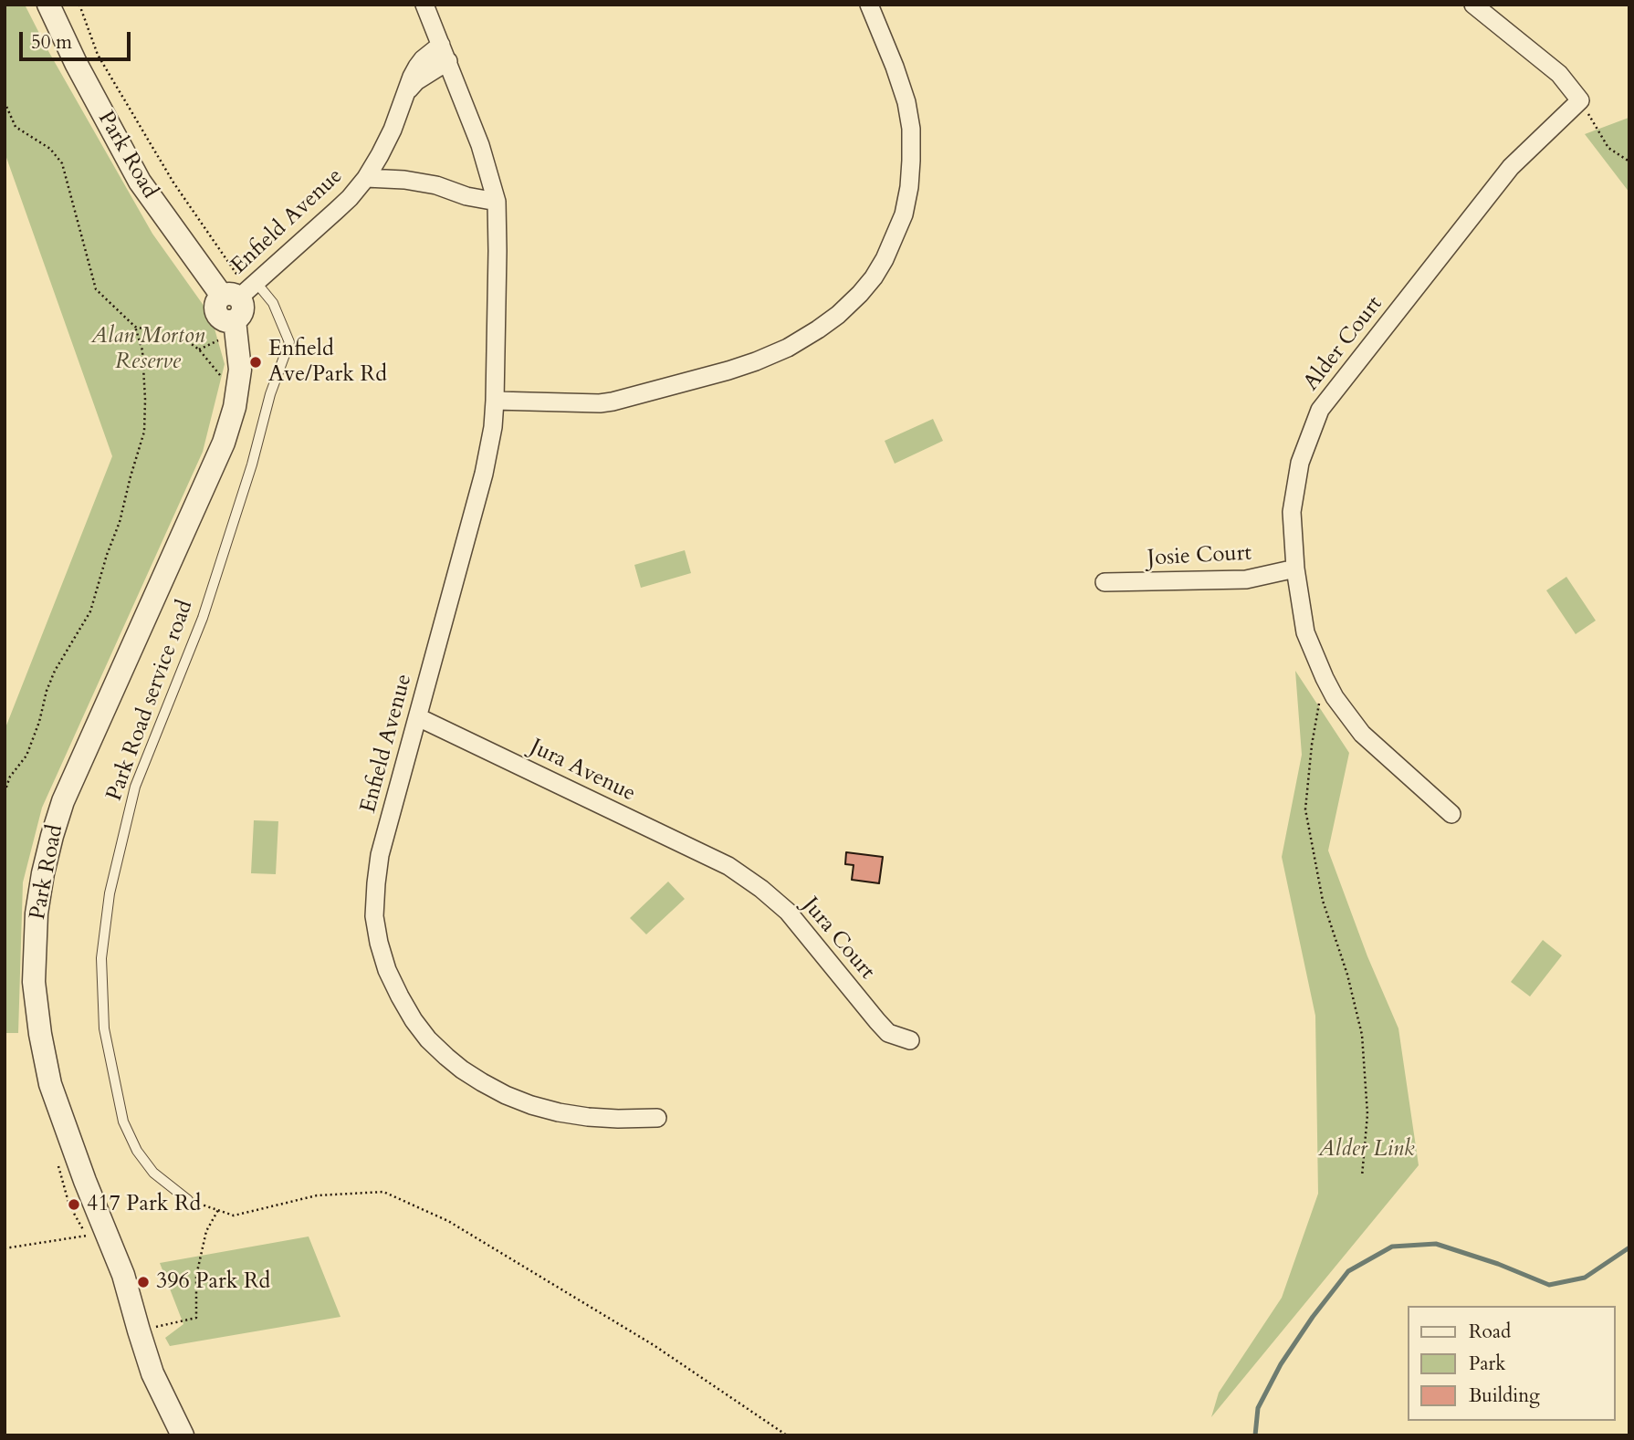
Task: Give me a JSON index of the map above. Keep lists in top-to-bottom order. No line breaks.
{"streets":{"street":["Park Road","Enfield Avenue","Alder Court","Josie Court","Jura Avenue","Jura Court"],"lane":["Park Road service road"]},"crossings":[["Park Road","Enfield Avenue"],["Park Road","Park Road service road"],["Enfield Avenue","Park Road service road"],["Enfield Avenue","Jura Avenue"],["Alder Court","Josie Court"],["Jura Avenue","Jura Court"]],"parks":["Alan Morton Reserve","Alder Link"],"places":["Enfield Ave/Park Rd","417 Park Rd","396 Park Rd"],"legend":["Road","Park","Building"],"scale_bar":"50 m"}
